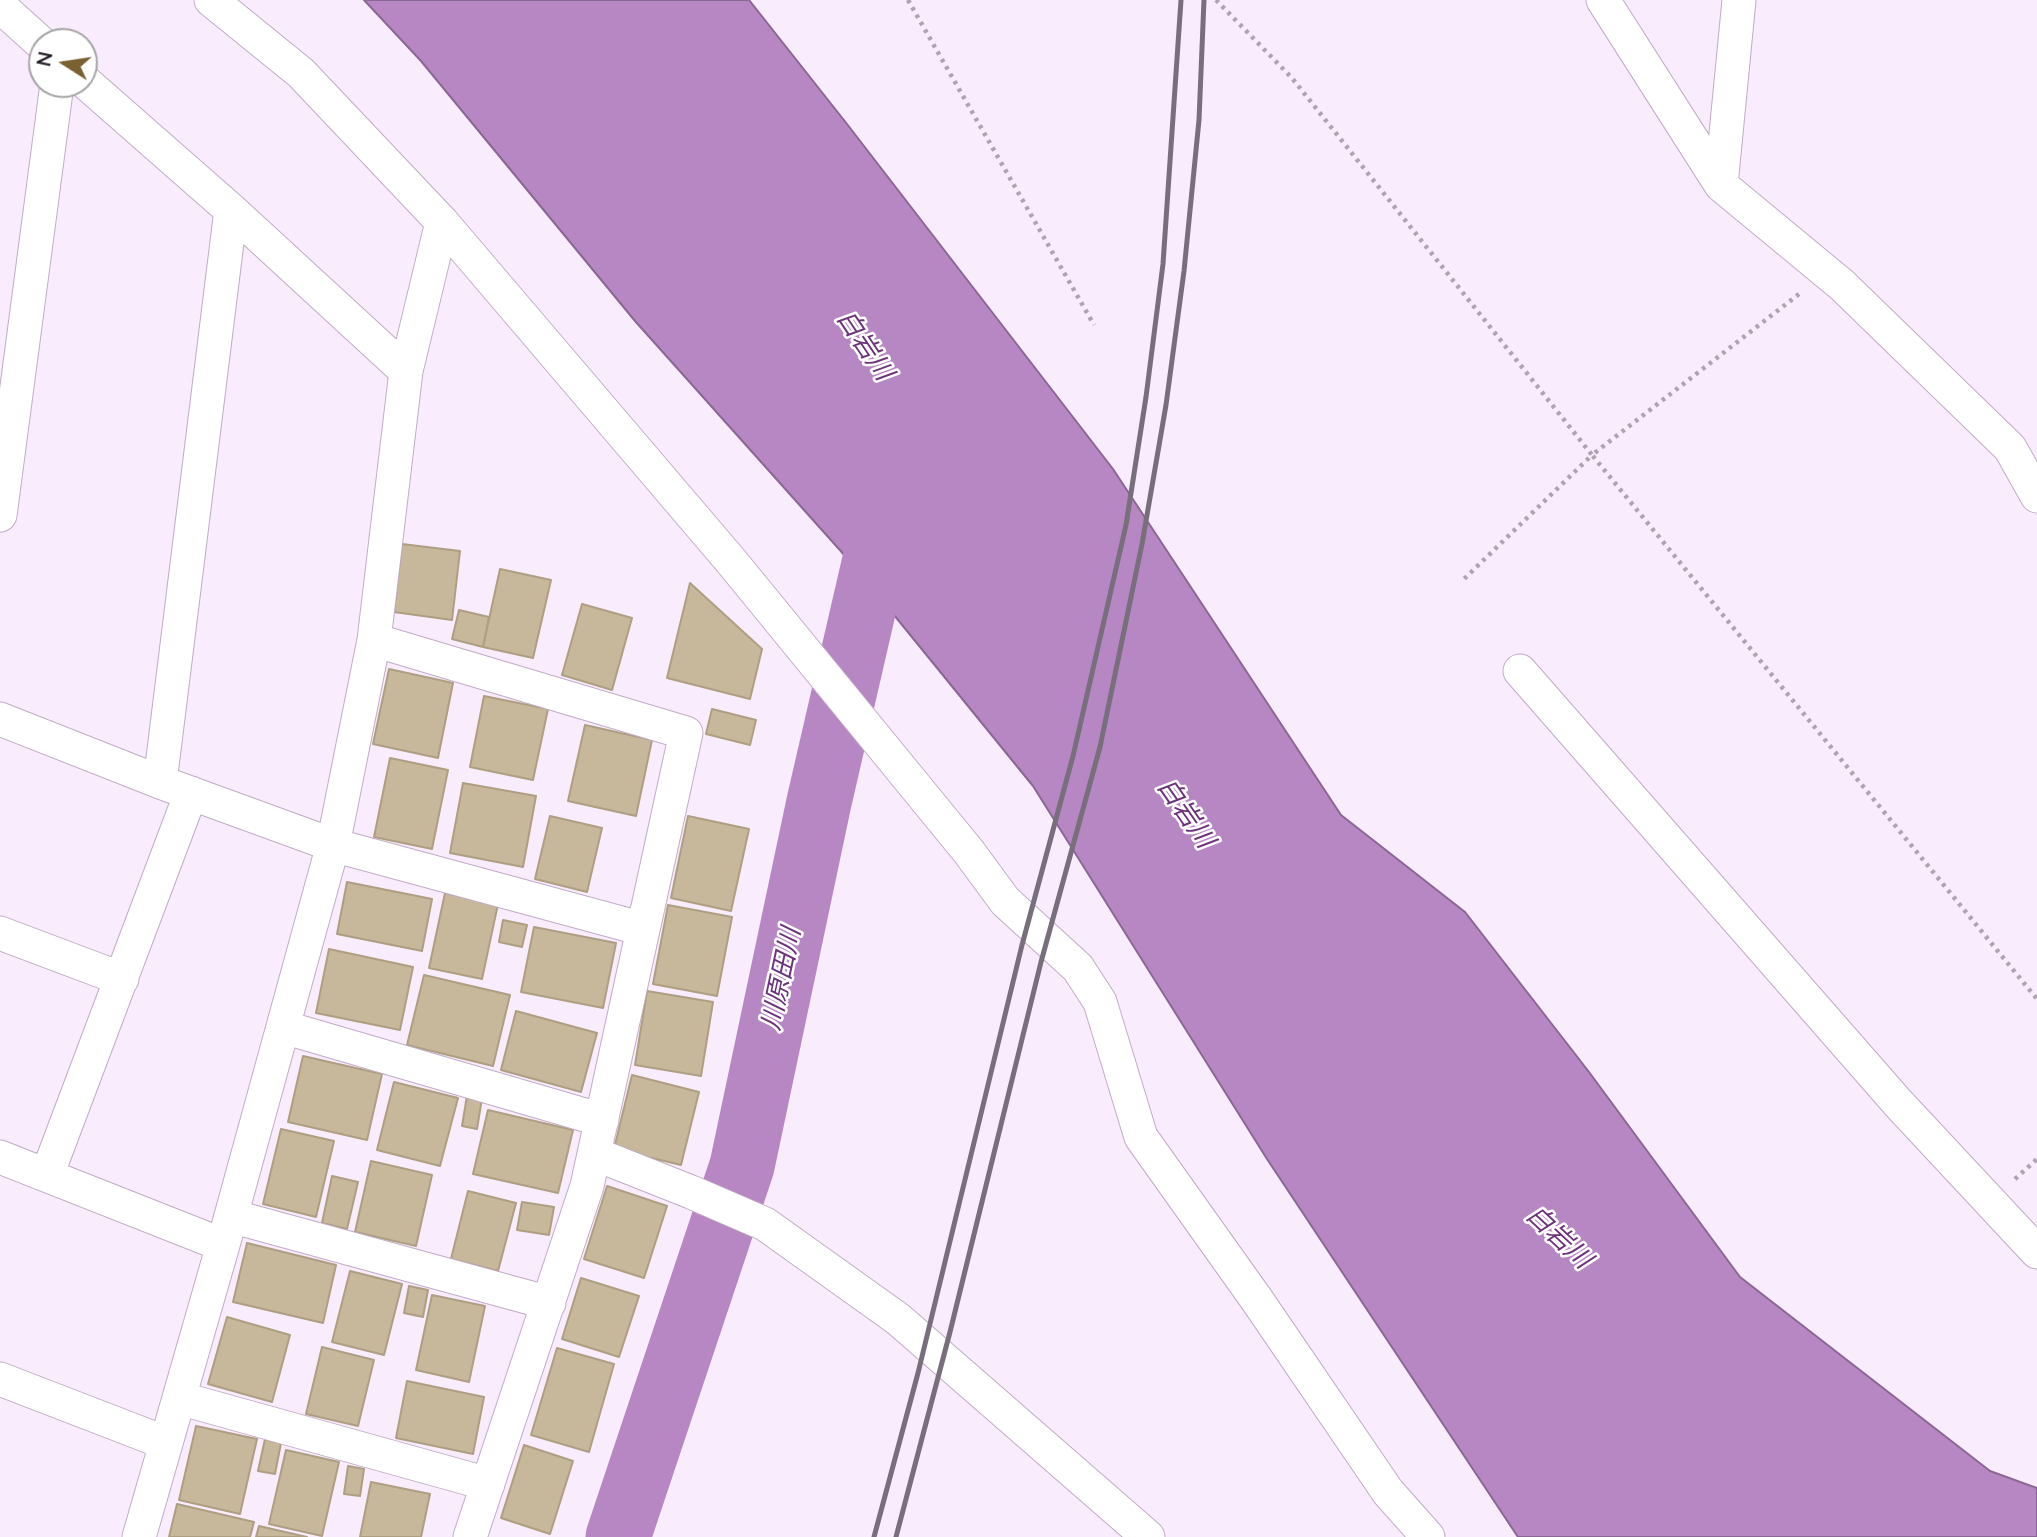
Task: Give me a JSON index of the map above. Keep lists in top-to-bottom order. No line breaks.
{"water":["白岩川","川原田川"],"north":"left"}
